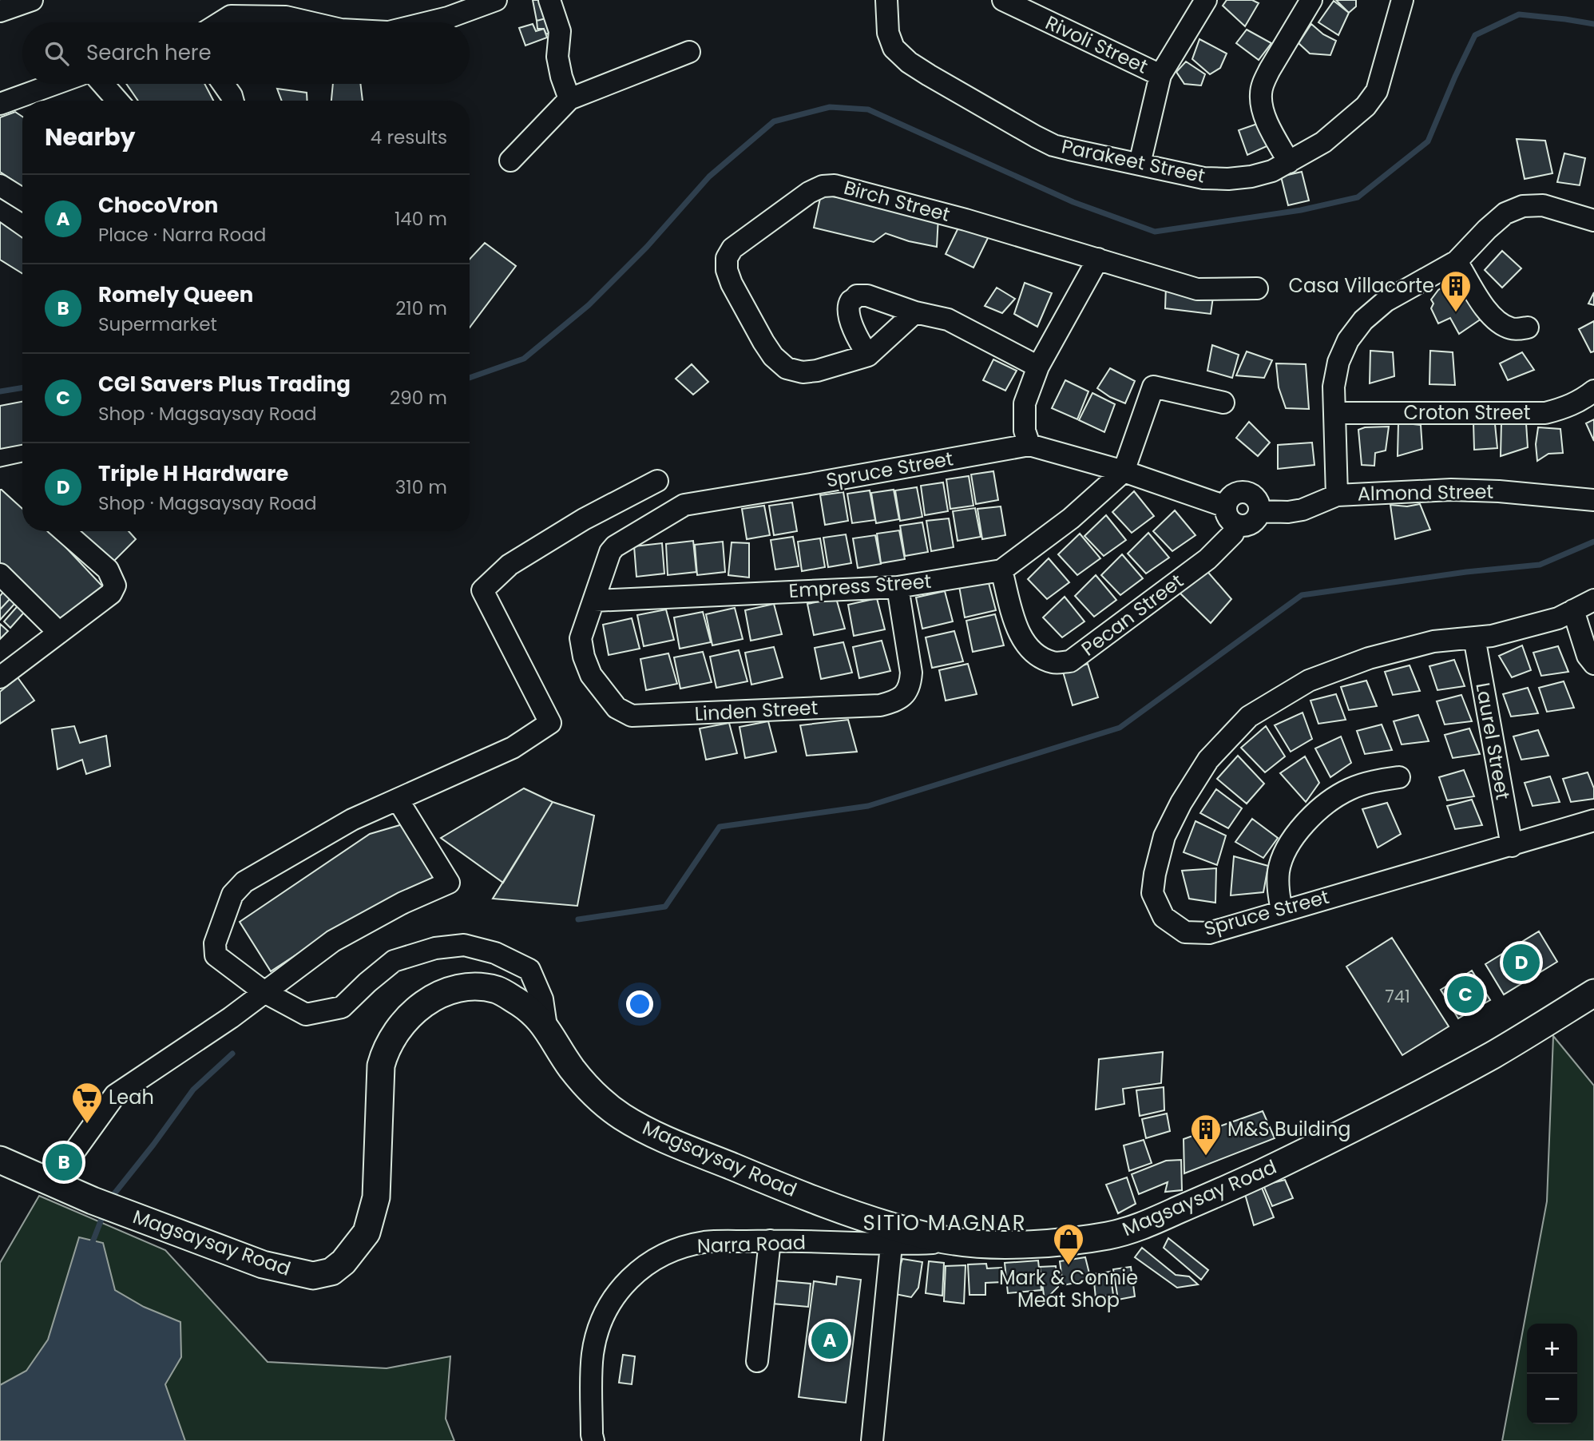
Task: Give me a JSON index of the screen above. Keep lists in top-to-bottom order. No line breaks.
{"streets":{"main road":["Magsaysay Road"],"street":["Rivoli Street","Parakeet Street","Birch Street","Croton Street","Spruce Street","Almond Street","Empress Street","Pecan Street","Linden Street","Laurel Street","Narra Road"]},"crossings":[["Spruce Street","Almond Street"],["Spruce Street","Empress Street"],["Spruce Street","Pecan Street"],["Spruce Street","Linden Street"],["Spruce Street","Laurel Street"],["Almond Street","Pecan Street"],["Empress Street","Pecan Street"],["Empress Street","Linden Street"],["Magsaysay Road","Narra Road"]],"districts":["SITIO MAGNAR"],"places":{"building":["Casa Villacorte","M&S Building"],"supermarket":["Leah"],"shop":["Mark & Connie Meat Shop"]},"house_numbers":["741"],"page":{"search":"Search here","heading":["Nearby","4 results"],"list":[{"mark":"A","name":"ChocoVron","note":"Place · Narra Road","value":"140 m"},{"mark":"B","name":"Romely Queen","note":"Supermarket","value":"210 m"},{"mark":"C","name":"CGI Savers Plus Trading","note":"Shop · Magsaysay Road","value":"290 m"},{"mark":"D","name":"Triple H Hardware","note":"Shop · Magsaysay Road","value":"310 m"}],"pins":["D","C","B","A"],"map_buttons":["+","−"]}}
